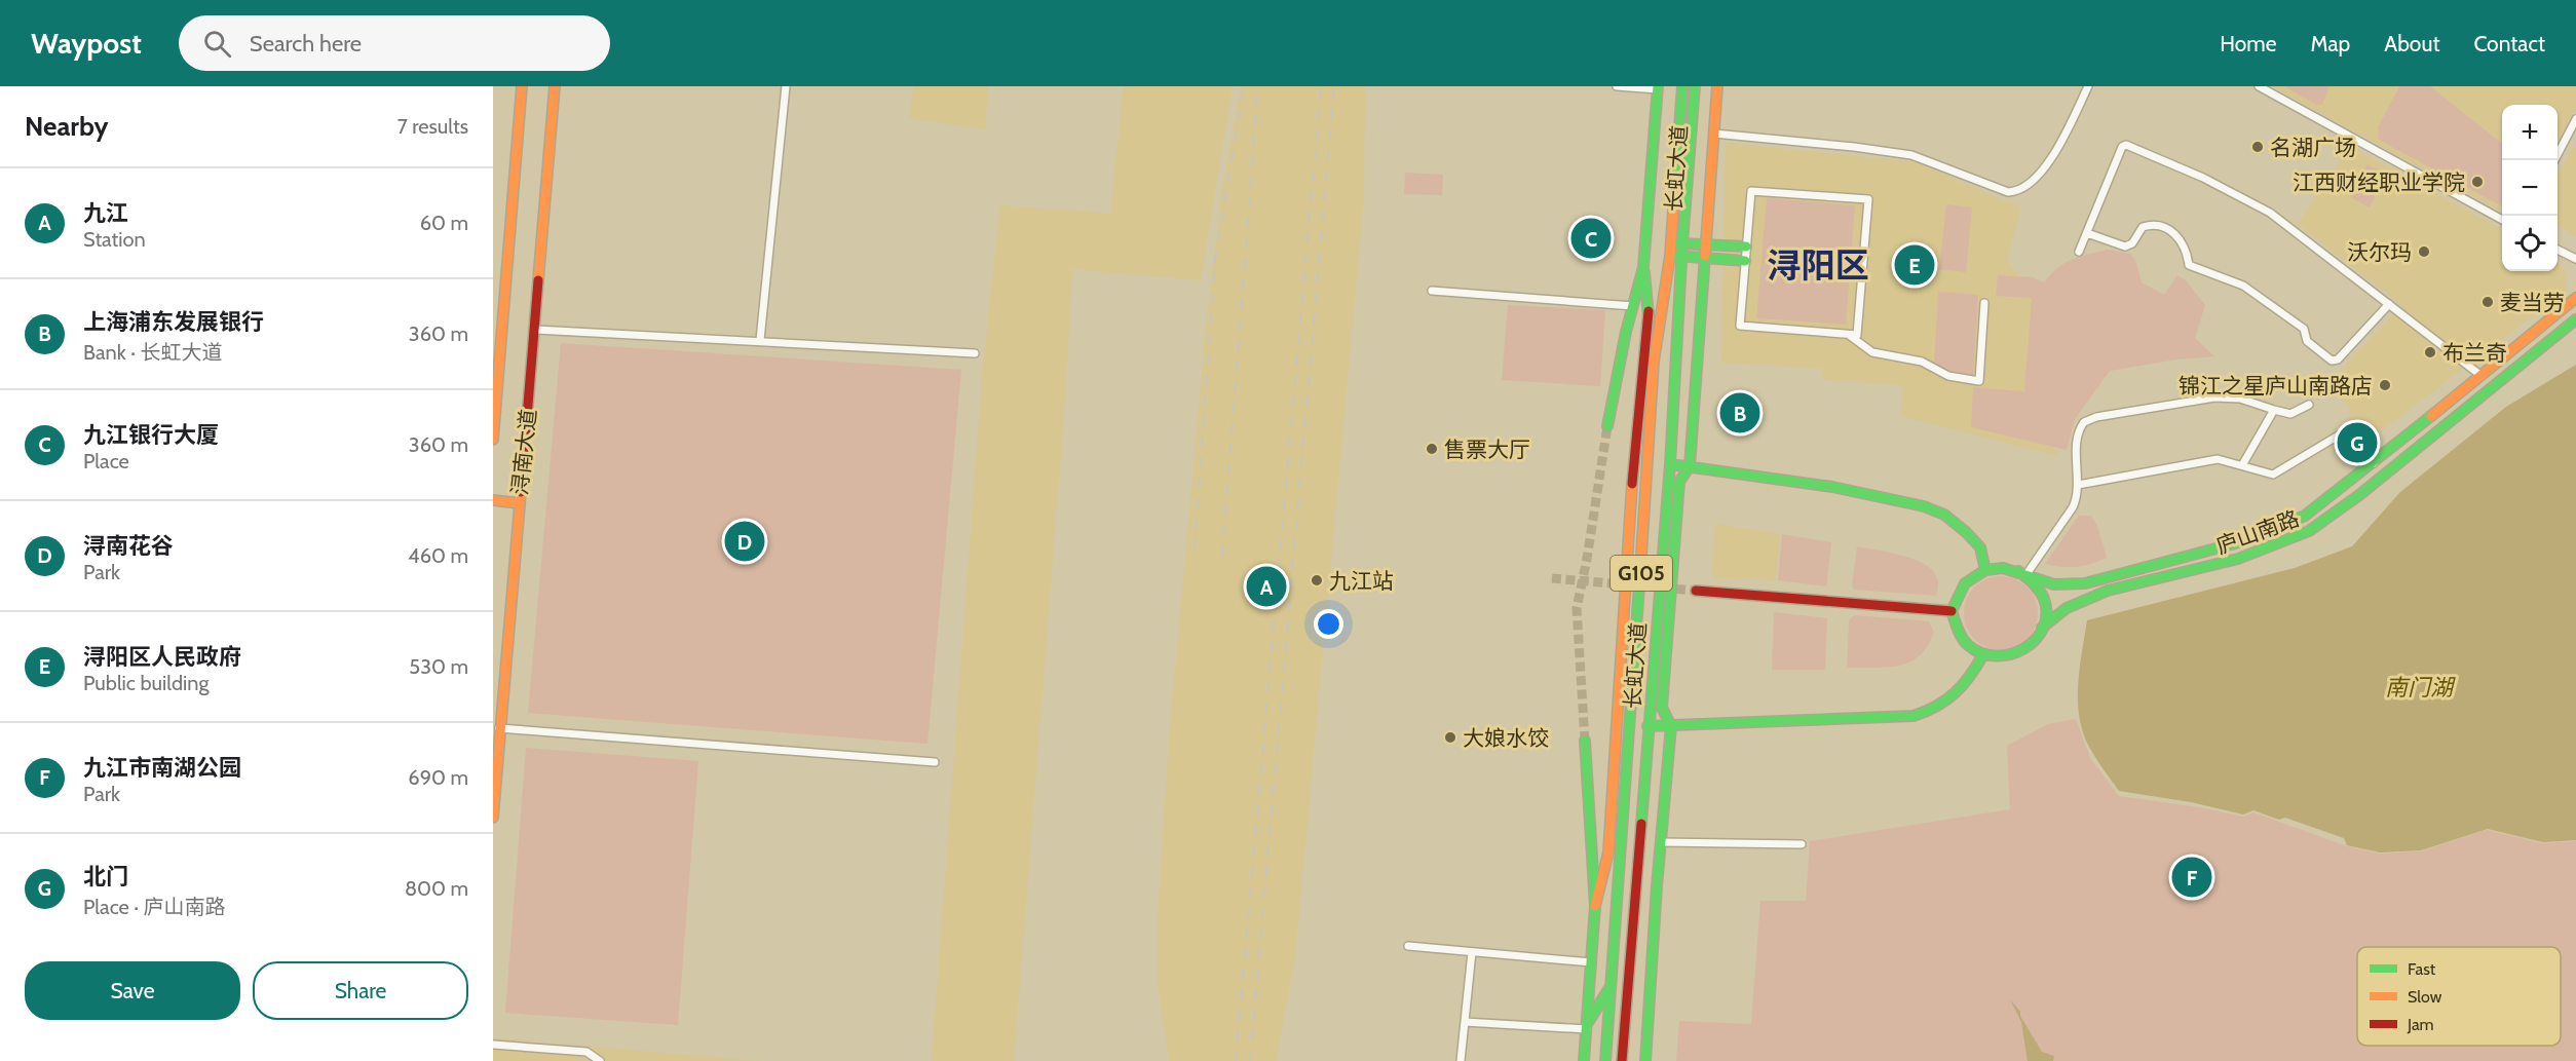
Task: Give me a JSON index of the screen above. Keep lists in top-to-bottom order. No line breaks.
{"streets":{"main road":["长虹大道","浔南大道","庐山南路","G105"]},"districts":["浔阳区"],"water":["南门湖"],"places":["名湖广场","江西财经职业学院","沃尔玛","麦当劳","布兰奇","锦江之星庐山南路店","售票大厅","九江站","大娘水饺"],"legend":["Fast","Slow","Jam"],"page":{"header":"Waypost","search":"Search here","nav":["Home","Map","About","Contact"],"heading":["Nearby","7 results"],"map_buttons":["+","−"],"list":[{"mark":"A","name":"九江","note":"Station","value":"60 m"},{"mark":"B","name":"上海浦东发展银行","note":"Bank · 长虹大道","value":"360 m"},{"mark":"C","name":"九江银行大厦","note":"Place","value":"360 m"},{"mark":"D","name":"浔南花谷","note":"Park","value":"460 m"},{"mark":"E","name":"浔阳区人民政府","note":"Public building","value":"530 m"},{"mark":"F","name":"九江市南湖公园","note":"Park","value":"690 m"},{"mark":"G","name":"北门","note":"Place · 庐山南路","value":"800 m"}],"pins":["C","E","B","G","D","A","F"],"buttons":["Save","Share"]}}
